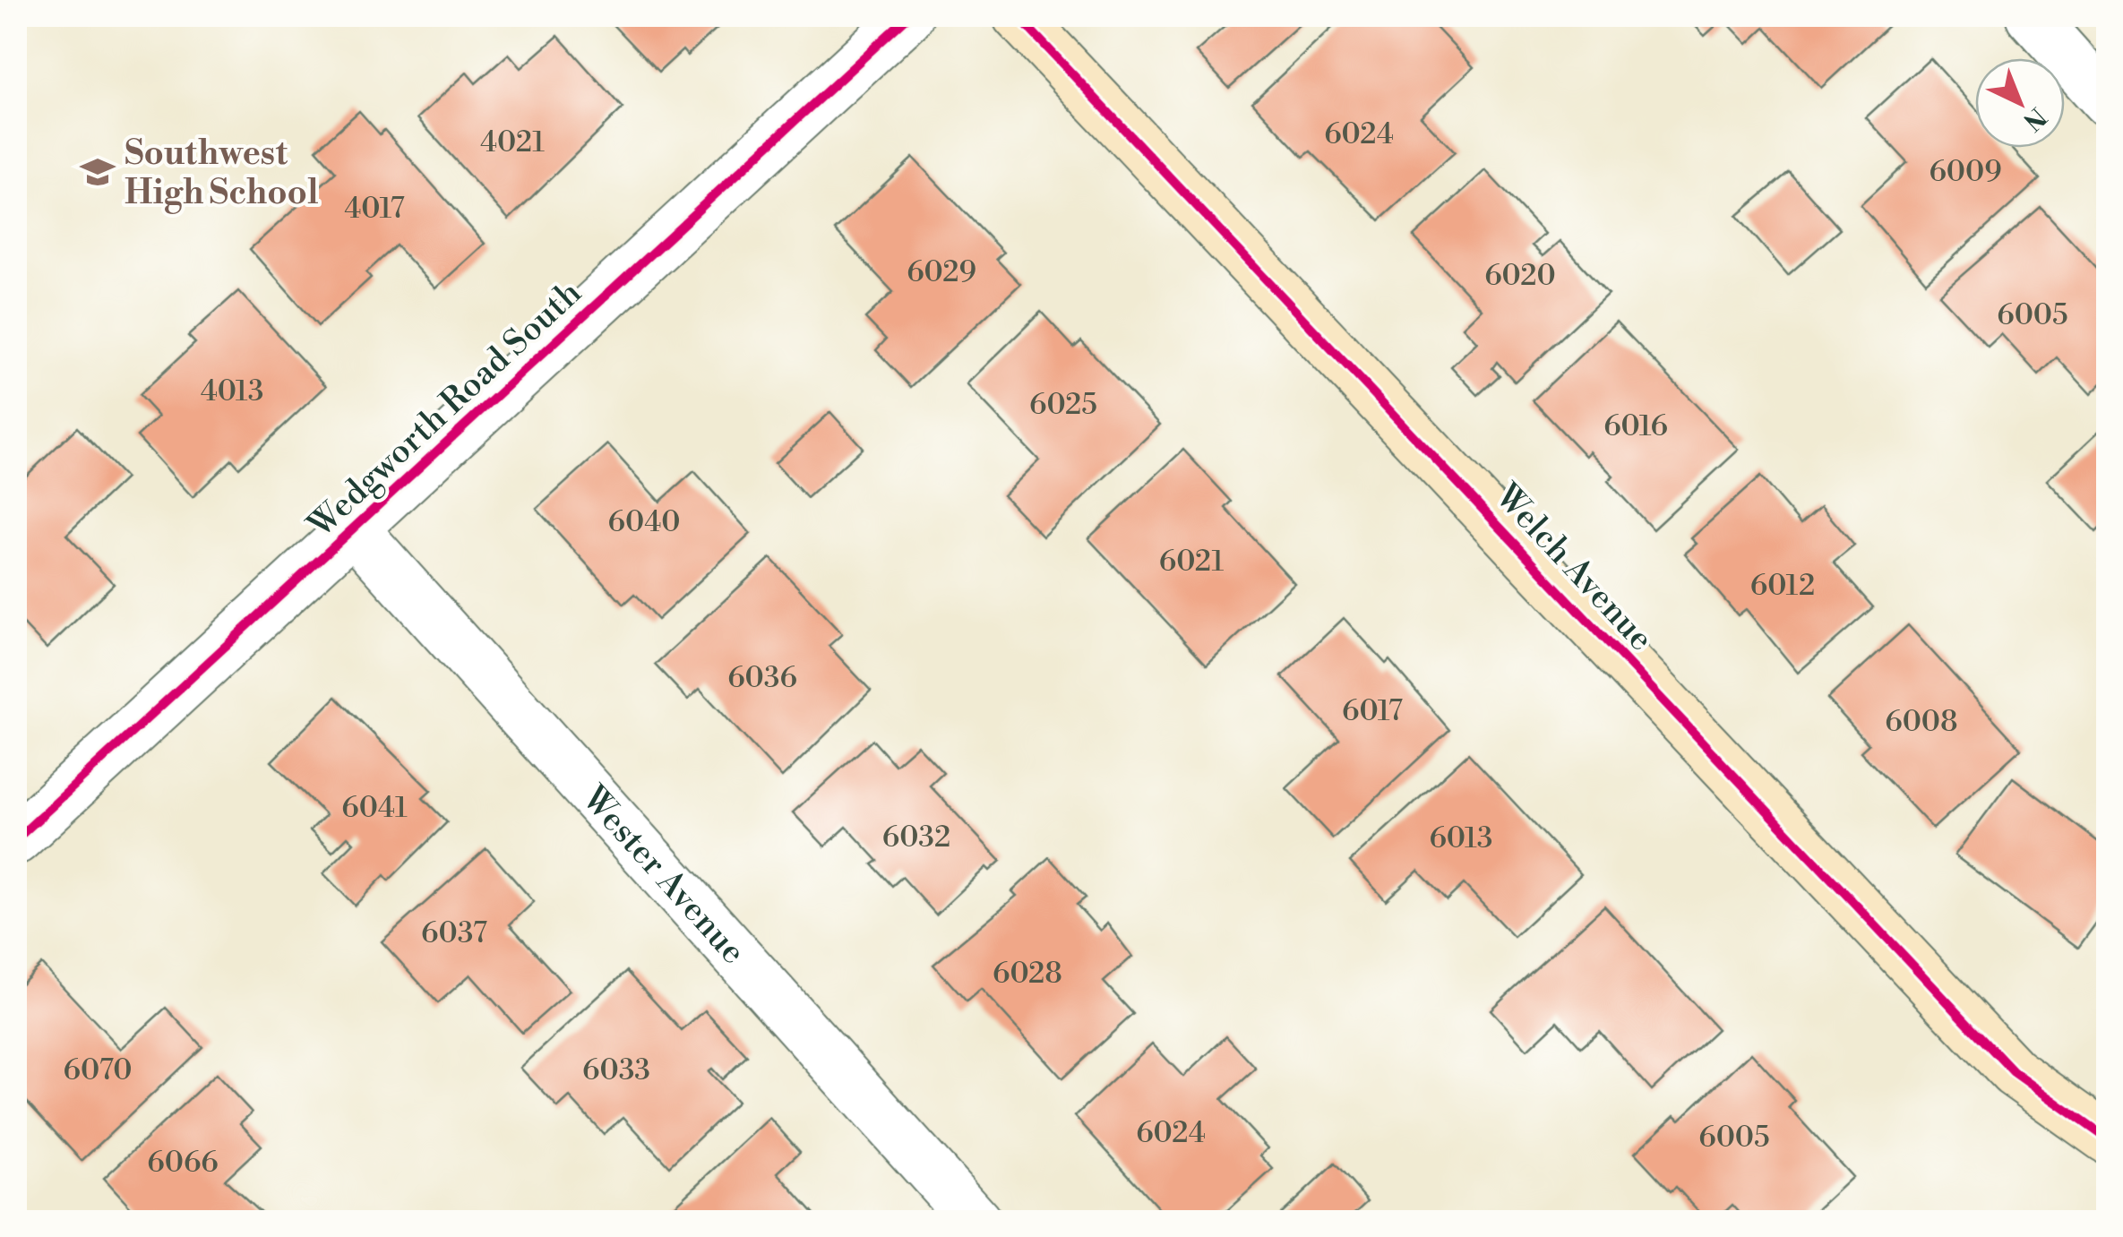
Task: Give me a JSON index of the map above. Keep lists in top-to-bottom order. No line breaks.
{"streets":{"street":["Wedgworth Road South","Welch Avenue","Wester Avenue"]},"crossings":[["Wedgworth Road South","Wester Avenue"]],"places":{"school or university":["Southwest High School"]},"house_numbers":["6024","4021","6009","4017","6029","6020","6005","4013","6025","6016","6040","6021","6012","6036","6017","6008","6041","6032","6013","6037","6028","6070","6033","6024","6005","6066"],"north":"bottom right"}
